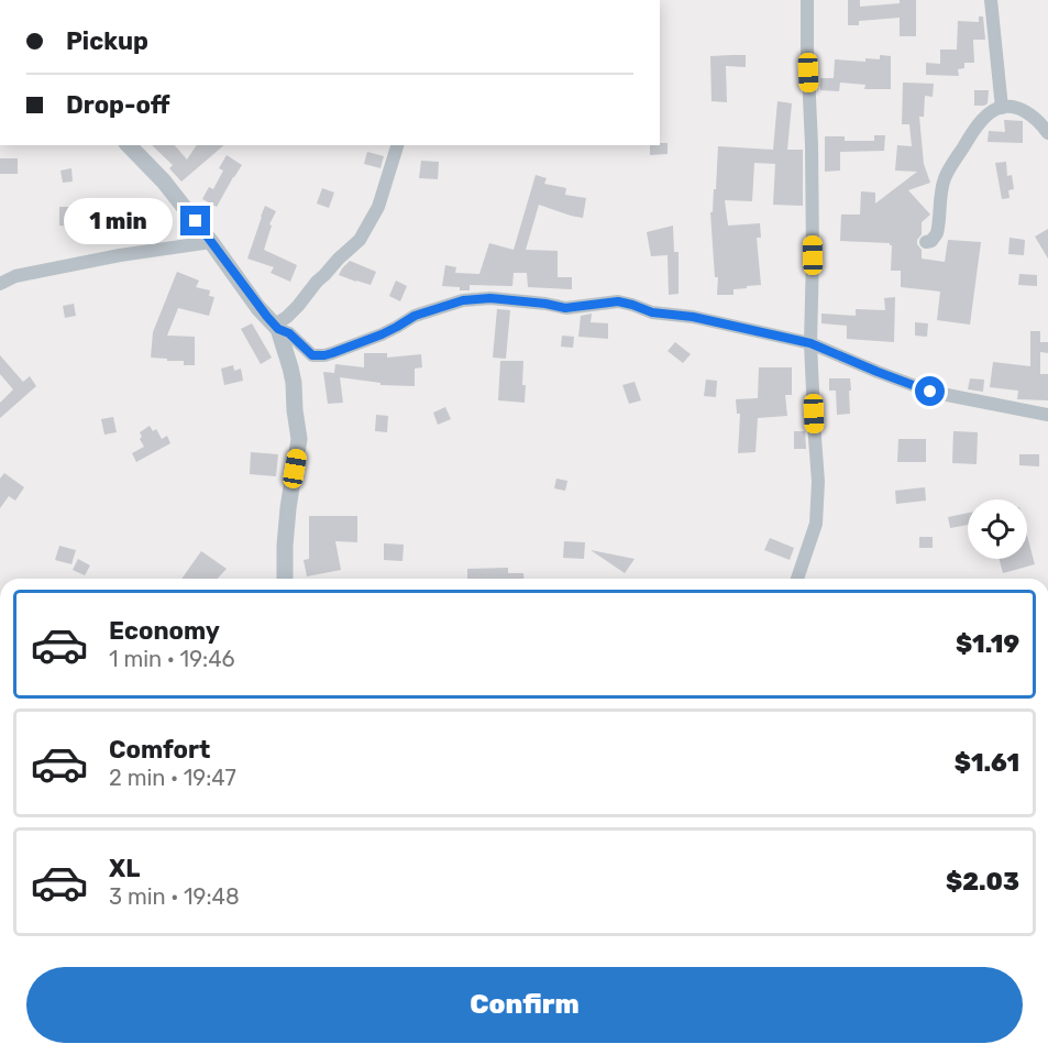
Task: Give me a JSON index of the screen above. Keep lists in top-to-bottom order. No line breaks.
{"page":{"banner":["Pickup","Drop-off"],"bubble":"1 min","list":[{"name":"Economy","note":"1 min · 19:46","value":"$1.19"},{"name":"Comfort","note":"2 min · 19:47","value":"$1.61"},{"name":"XL","note":"3 min · 19:48","value":"$2.03"}],"buttons":"Confirm"}}
